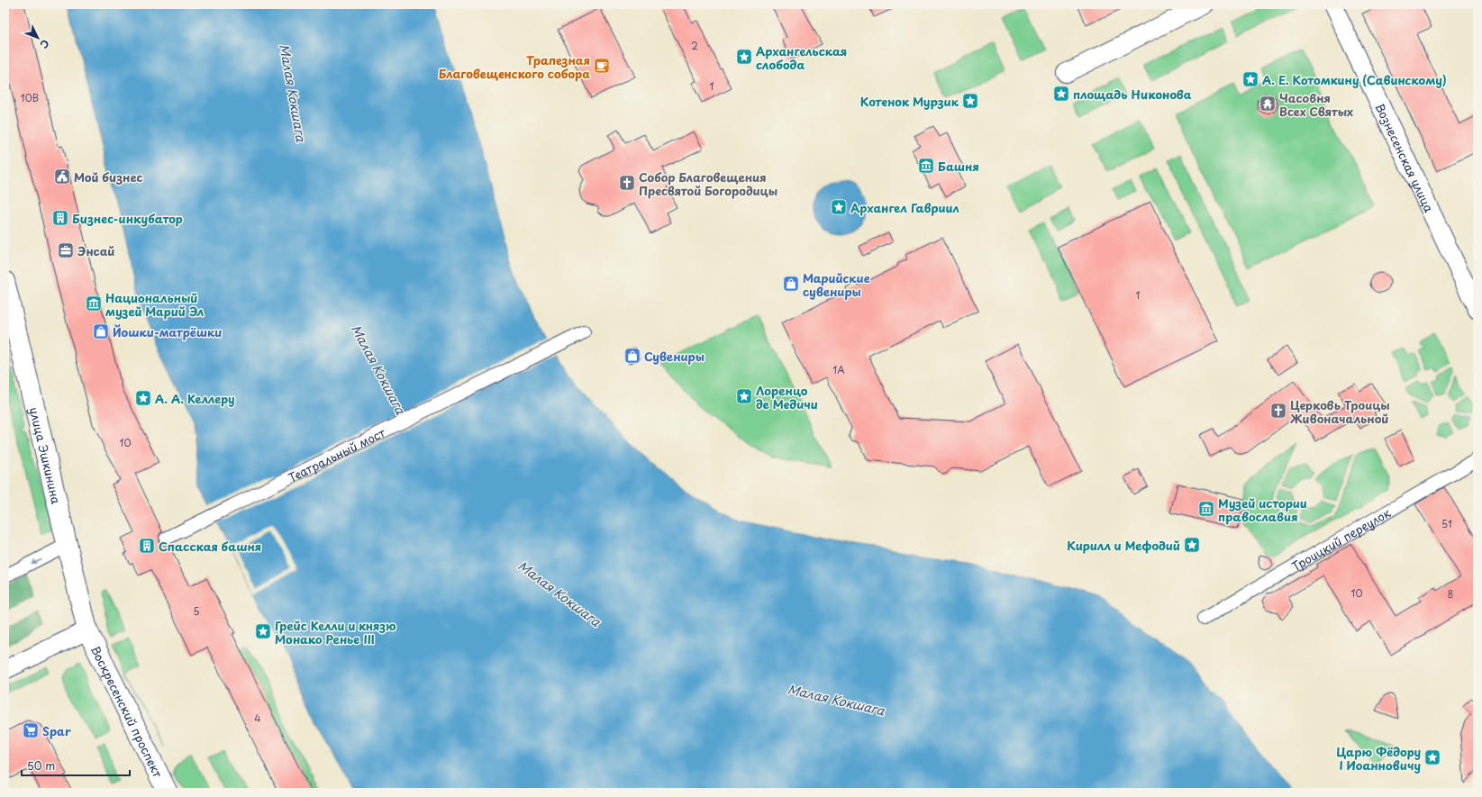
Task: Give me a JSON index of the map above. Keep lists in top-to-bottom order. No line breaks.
{"streets":{"main road":["Вознесенская улица","улица Эшкинина","Воскресенский проспект"],"street":["Театральный мост","Троицкий переулок"]},"crossings":[["улица Эшкинина","Воскресенский проспект"]],"water":["Малая Кокшага"],"places":{"place":["Архангельская слобода","А. Е. Котомкину (Савинскому)","площадь Никонова","Котенок Мурзик","Архангел Гавриил","Лоренцо де Медичи","А. А. Келлеру","Кирилл и Мефодий","Грейс Келли и князю Монако Ренье III","Царю Фёдору I Иоанновичу"],"cafe":["Трапезная Благовещенского собора"],"temple":["Часовня Всех Святых"],"museum":["Башня","Национальный музей Марий Эл","Музей истории православия"],"public building":["Мой бизнес"],"church":["Собор Благовещения Пресвятой Богородицы","Церковь Троицы Живоначальной"],"building":["Бизнес-инкубатор","Спасская башня"],"office":["Энсай"],"shop":["Марийские сувениры","Йошки-матрёшки","Сувениры"],"supermarket":["Spar"]},"house_numbers":["2","1","10В","1","1А","10","51","10","8","5","4"],"scale_bar":"50 m","north":"bottom right"}
